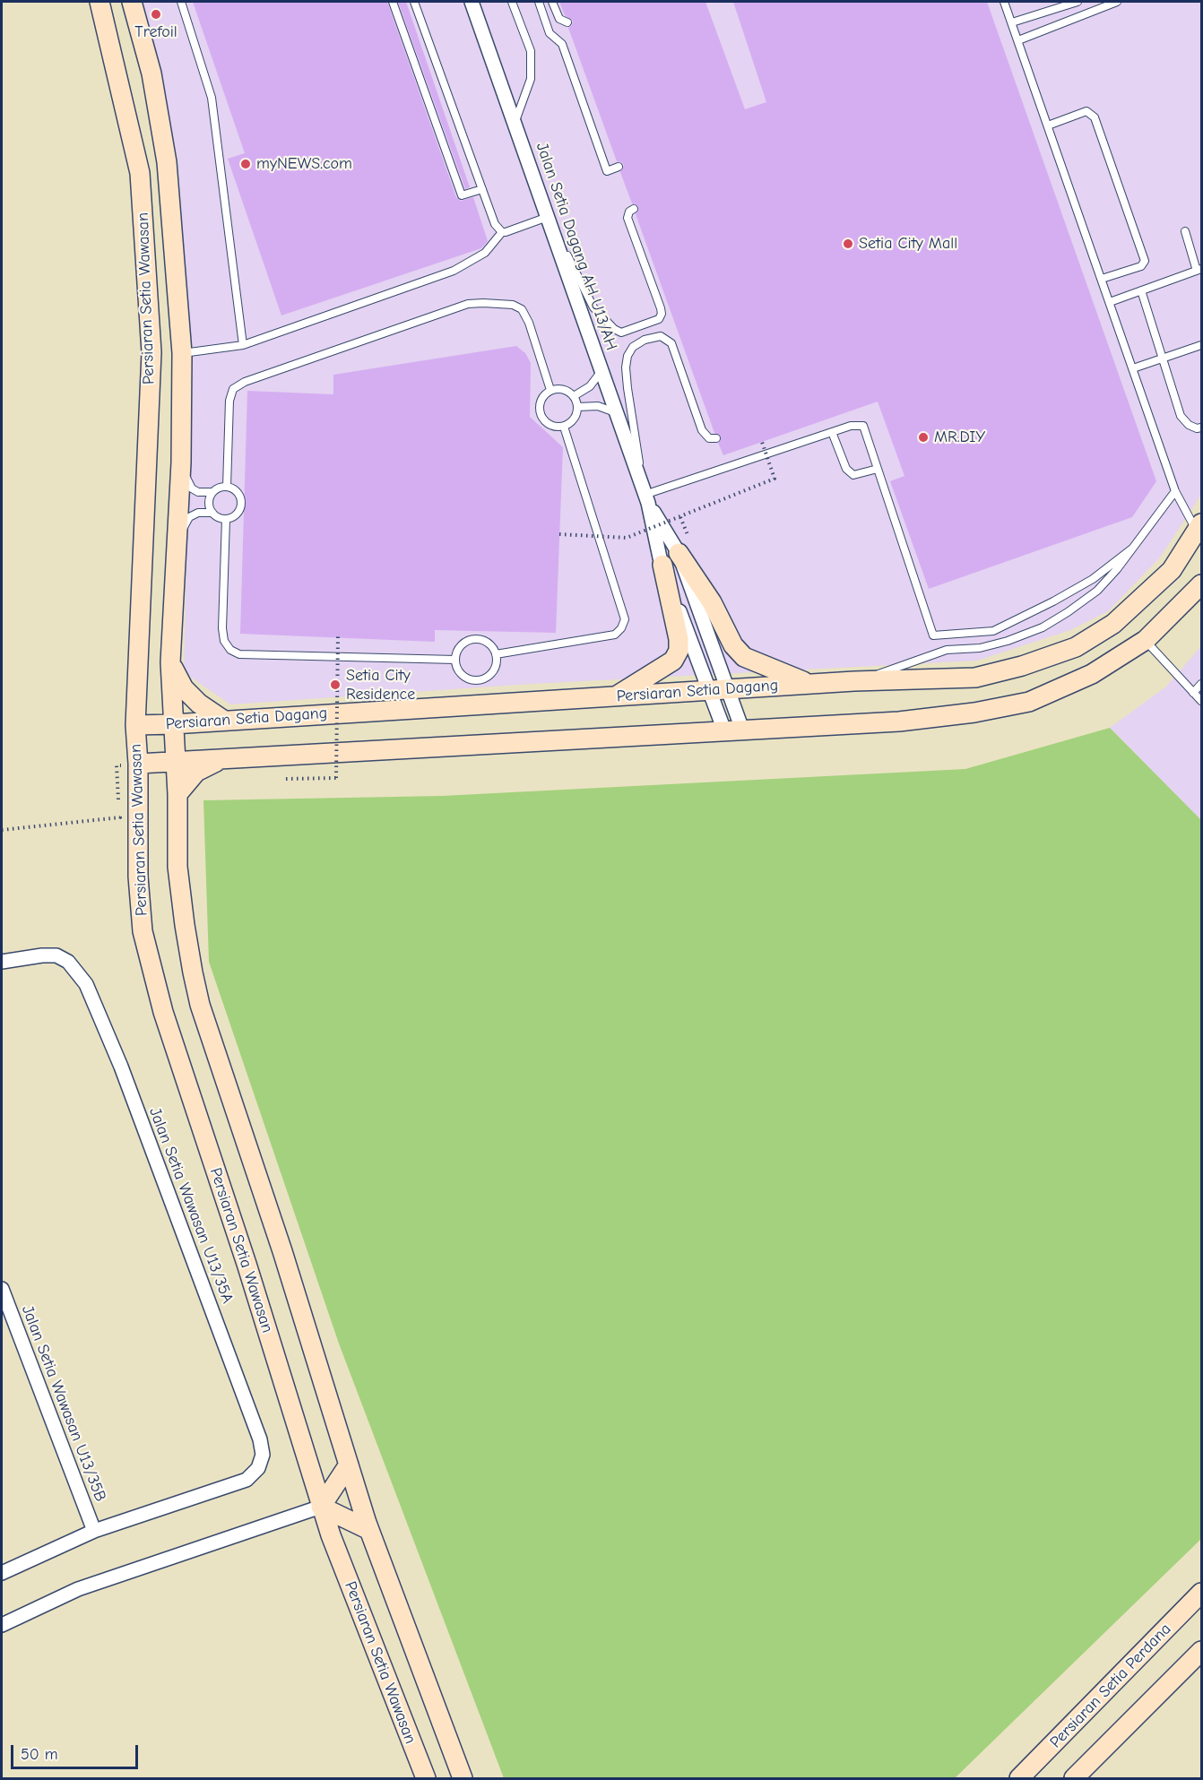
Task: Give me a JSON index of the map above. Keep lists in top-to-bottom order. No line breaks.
{"streets":{"street":["Jalan Setia Dagang AH U13/AH","Persiaran Setia Wawasan","Persiaran Setia Dagang","Jalan Setia Wawasan U13/35A","Jalan Setia Wawasan U13/35B","Persiaran Setia Perdana"]},"crossings":[["Jalan Setia Dagang AH U13/AH","Persiaran Setia Dagang"],["Persiaran Setia Wawasan","Persiaran Setia Dagang"],["Jalan Setia Wawasan U13/35A","Jalan Setia Wawasan U13/35B"]],"places":["Trefoil","myNEWS.com","Setia City Mall","MR.DIY","Setia City Residence"],"scale_bar":"50 m"}
